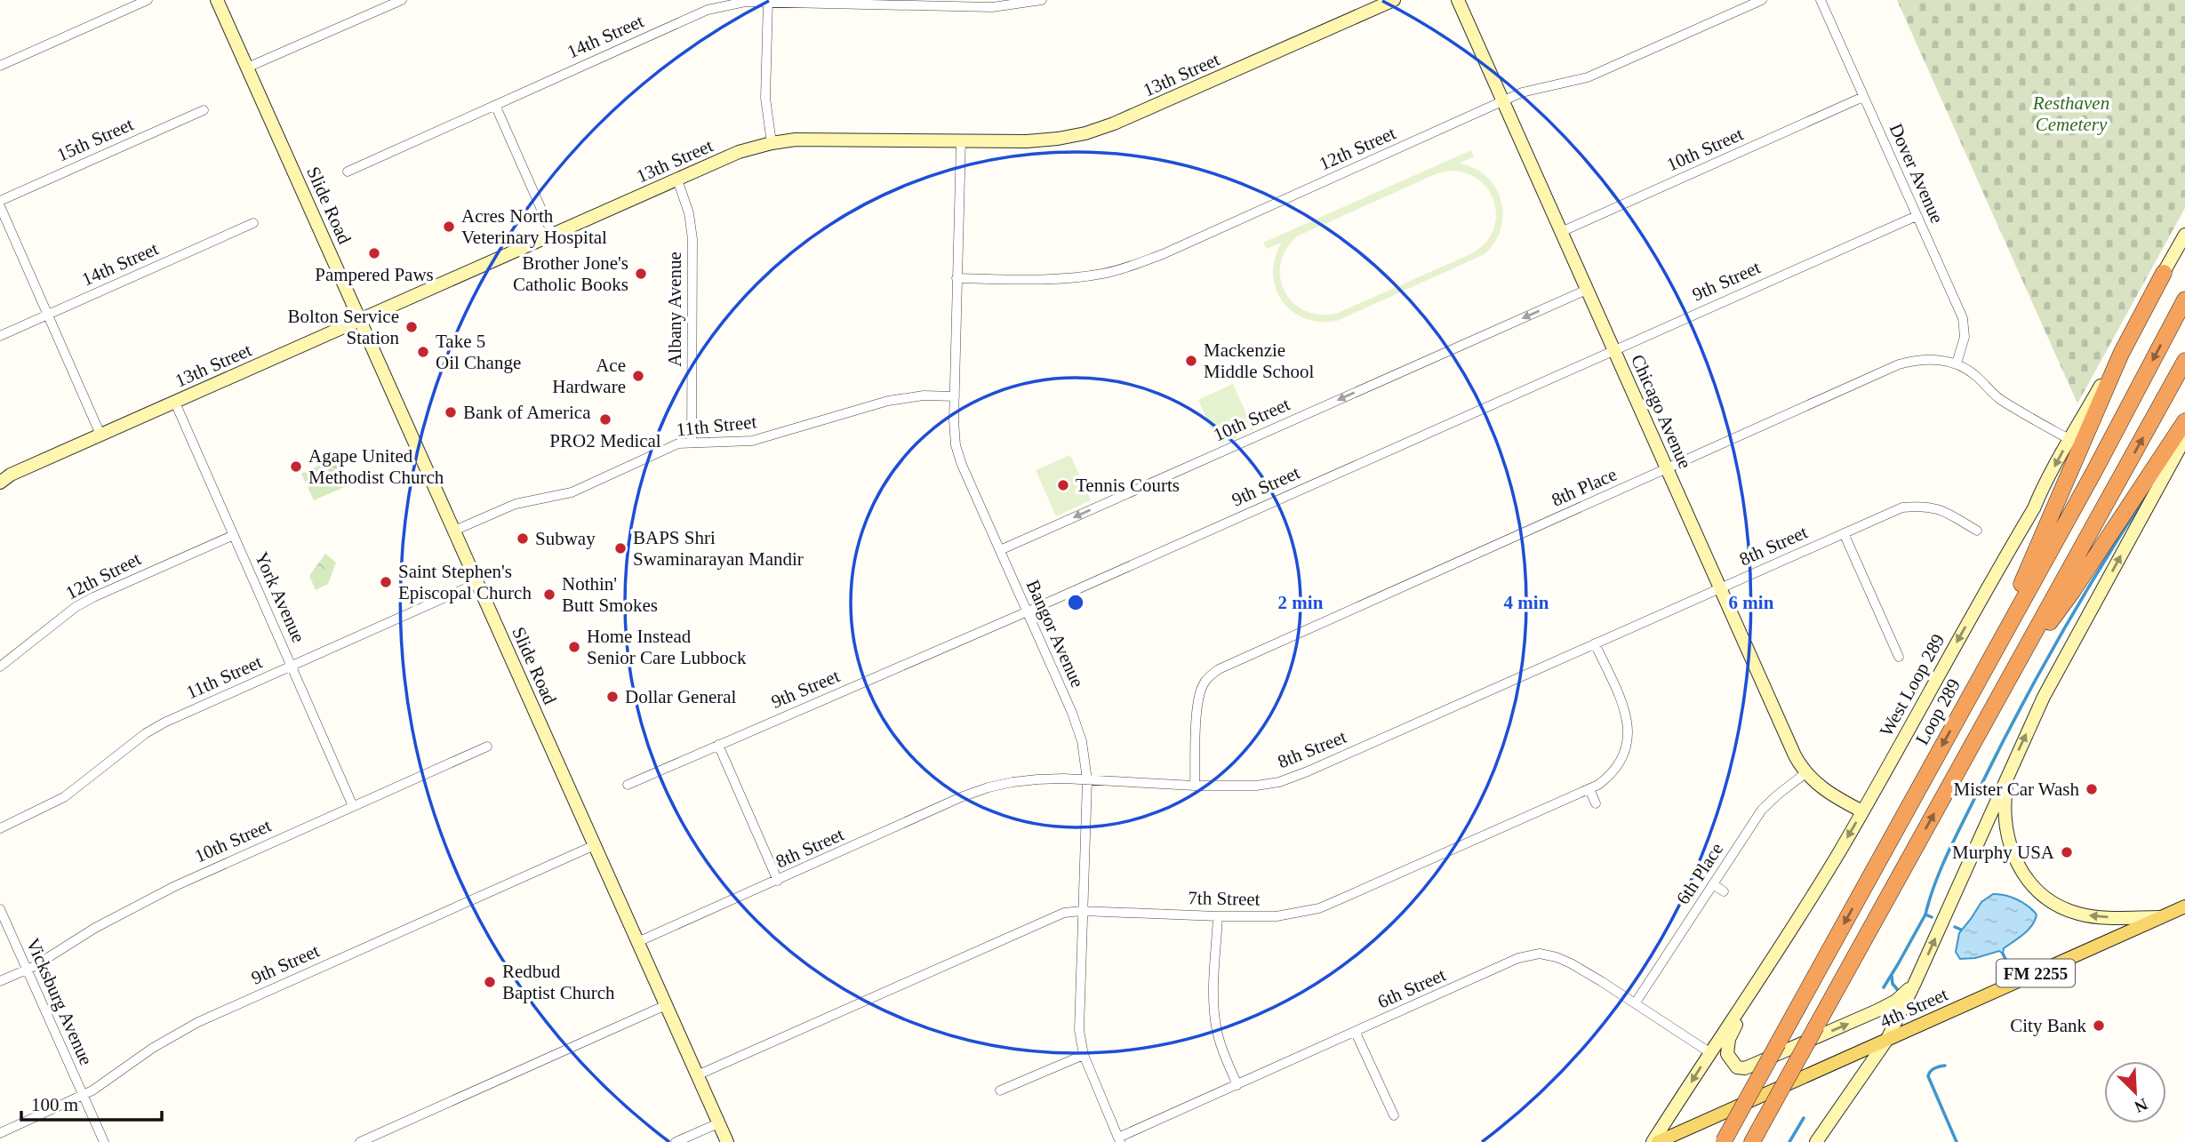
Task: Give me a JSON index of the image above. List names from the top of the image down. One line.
{"streets":{"highway":["Loop 289"],"main road":["13th Street","Slide Road","Chicago Avenue","West Loop 289","FM 2255","4th Street"],"street":["14th Street","15th Street","12th Street","10th Street","Dover Avenue","9th Street","Albany Avenue","11th Street","8th Place","8th Street","York Avenue","Bangor Avenue","6th Place","7th Street","6th Street","Vicksburg Avenue"]},"crossings":[["13th Street","Slide Road"],["13th Street","Albany Avenue"],["13th Street","York Avenue"],["13th Street","Bangor Avenue"],["12th Street","Chicago Avenue"],["12th Street","York Avenue"],["12th Street","Bangor Avenue"],["10th Street","Dover Avenue"],["10th Street","Chicago Avenue"],["10th Street","York Avenue"],["10th Street","Bangor Avenue"],["10th Street","Vicksburg Avenue"],["Dover Avenue","9th Street"],["Dover Avenue","8th Place"],["Slide Road","9th Street"],["Slide Road","11th Street"],["Slide Road","8th Street"],["Slide Road","7th Street"],["9th Street","Chicago Avenue"],["9th Street","Bangor Avenue"],["9th Street","Vicksburg Avenue"],["Albany Avenue","11th Street"],["Chicago Avenue","8th Place"],["Chicago Avenue","8th Street"],["Chicago Avenue","West Loop 289"],["Chicago Avenue","6th Place"],["11th Street","York Avenue"],["11th Street","Bangor Avenue"],["8th Place","8th Street"],["8th Place","West Loop 289"],["8th Street","Bangor Avenue"],["8th Street","7th Street"],["Bangor Avenue","7th Street"],["Bangor Avenue","6th Street"],["West Loop 289","6th Street"],["6th Place","6th Street"]],"one_way":["10th Street"],"parks":["Resthaven Cemetery"],"places":["Acres North Veterinary Hospital","Pampered Paws","Brother Jone's Catholic Books","Bolton Service Station","Take 5 Oil Change","Mackenzie Middle School","Ace Hardware","Bank of America","PRO2 Medical","Agape United Methodist Church","Tennis Courts","Subway","BAPS Shri Swaminarayan Mandir","Saint Stephen's Episcopal Church","Nothin' Butt Smokes","Home Instead Senior Care Lubbock","Dollar General","Mister Car Wash","Murphy USA","Redbud Baptist Church","City Bank"],"scale_bar":"100 m","north":"bottom right","rings":["2 min","4 min","6 min"]}
